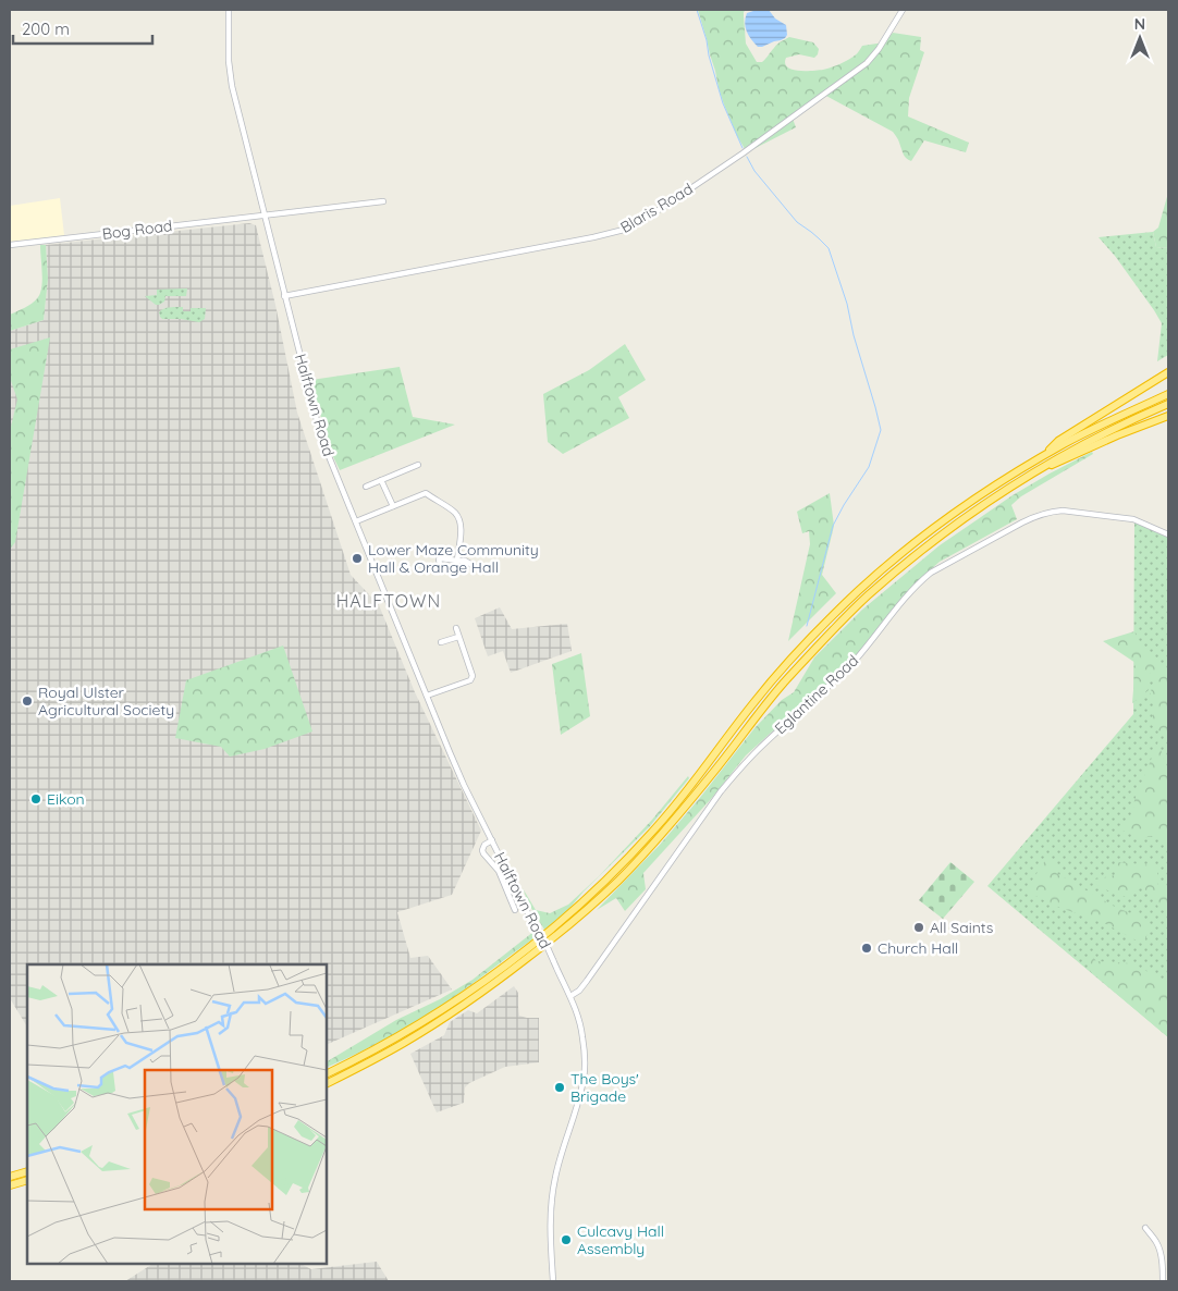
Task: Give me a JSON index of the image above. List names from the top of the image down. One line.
{"streets":{"street":["Blaris Road","Bog Road","Halftown Road","Eglantine Road"]},"crossings":[["Blaris Road","Halftown Road"],["Bog Road","Halftown Road"],["Halftown Road","Eglantine Road"]],"districts":["HALFTOWN"],"places":["Lower Maze Community Hall & Orange Hall","Royal Ulster Agricultural Society","Eikon","All Saints","Church Hall","The Boys' Brigade","Culcavy Hall Assembly"],"scale_bar":"200 m","north":"top"}
